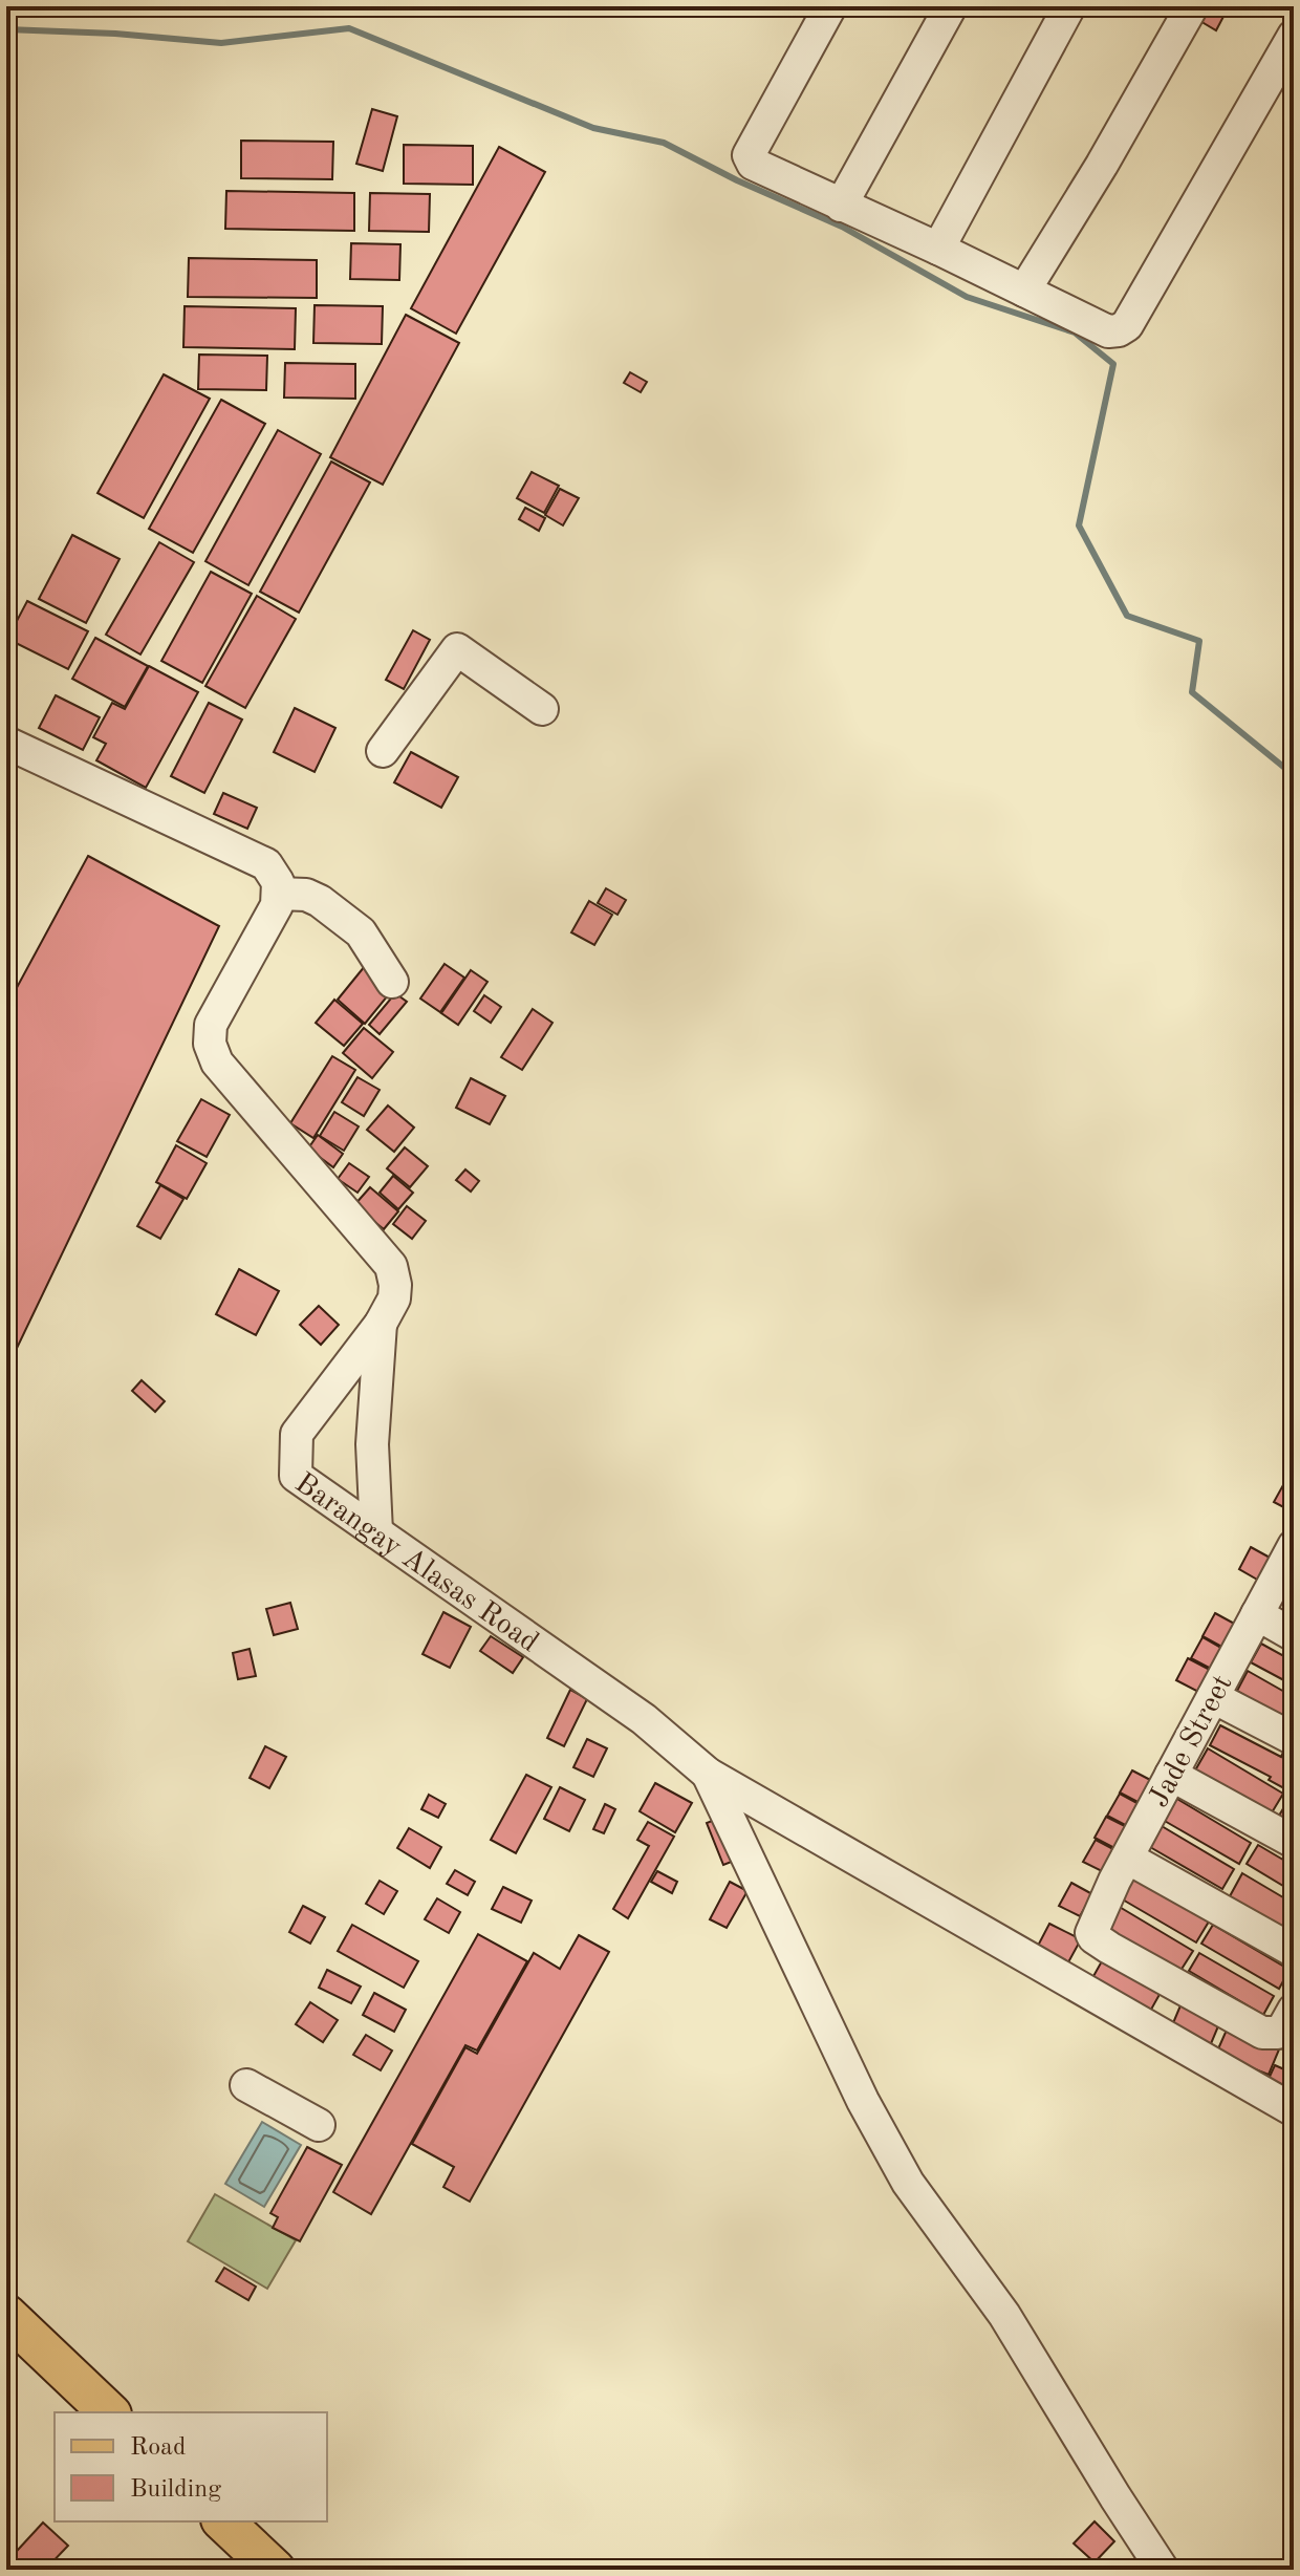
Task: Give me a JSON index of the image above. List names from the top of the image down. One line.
{"streets":{"street":["Barangay Alasas Road","Jade Street"]},"legend":["Road","Building"]}
